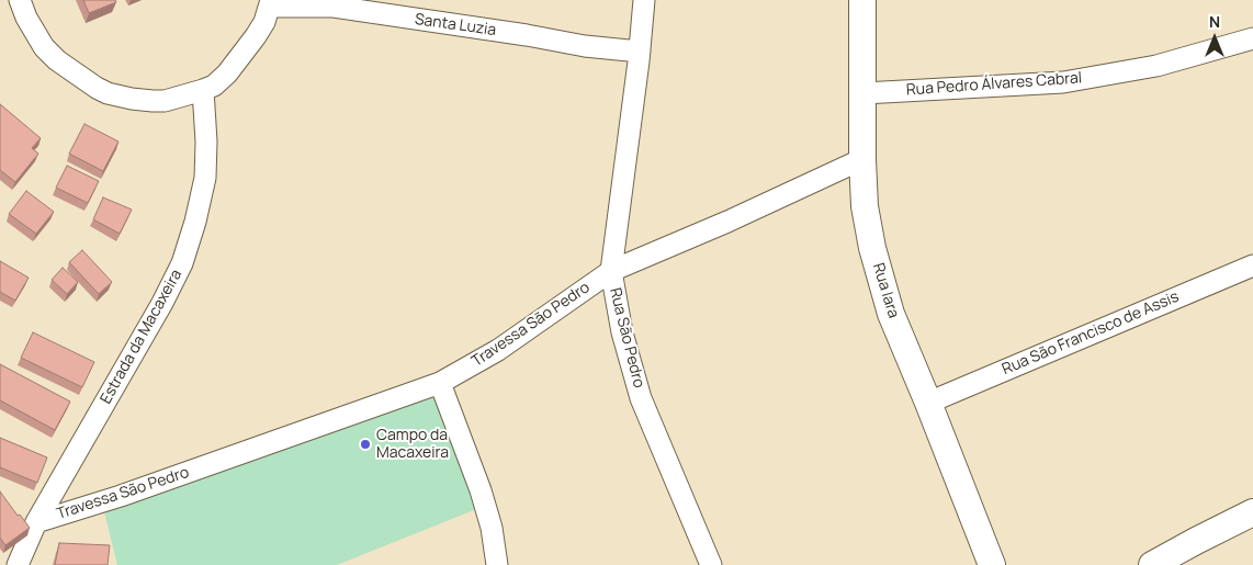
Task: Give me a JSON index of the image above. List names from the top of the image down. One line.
{"streets":{"street":["Santa Luzia","Rua Pedro Álvares Cabral","Rua Iara","Travessa São Pedro","Rua São Francisco de Assis","Estrada da Macaxeira","Rua São Pedro"]},"crossings":[["Santa Luzia","Rua São Pedro"],["Rua Pedro Álvares Cabral","Rua Iara"],["Rua Iara","Travessa São Pedro"],["Rua Iara","Rua São Francisco de Assis"],["Travessa São Pedro","Estrada da Macaxeira"],["Travessa São Pedro","Rua São Pedro"]],"places":["Campo da Macaxeira"],"north":"top"}
